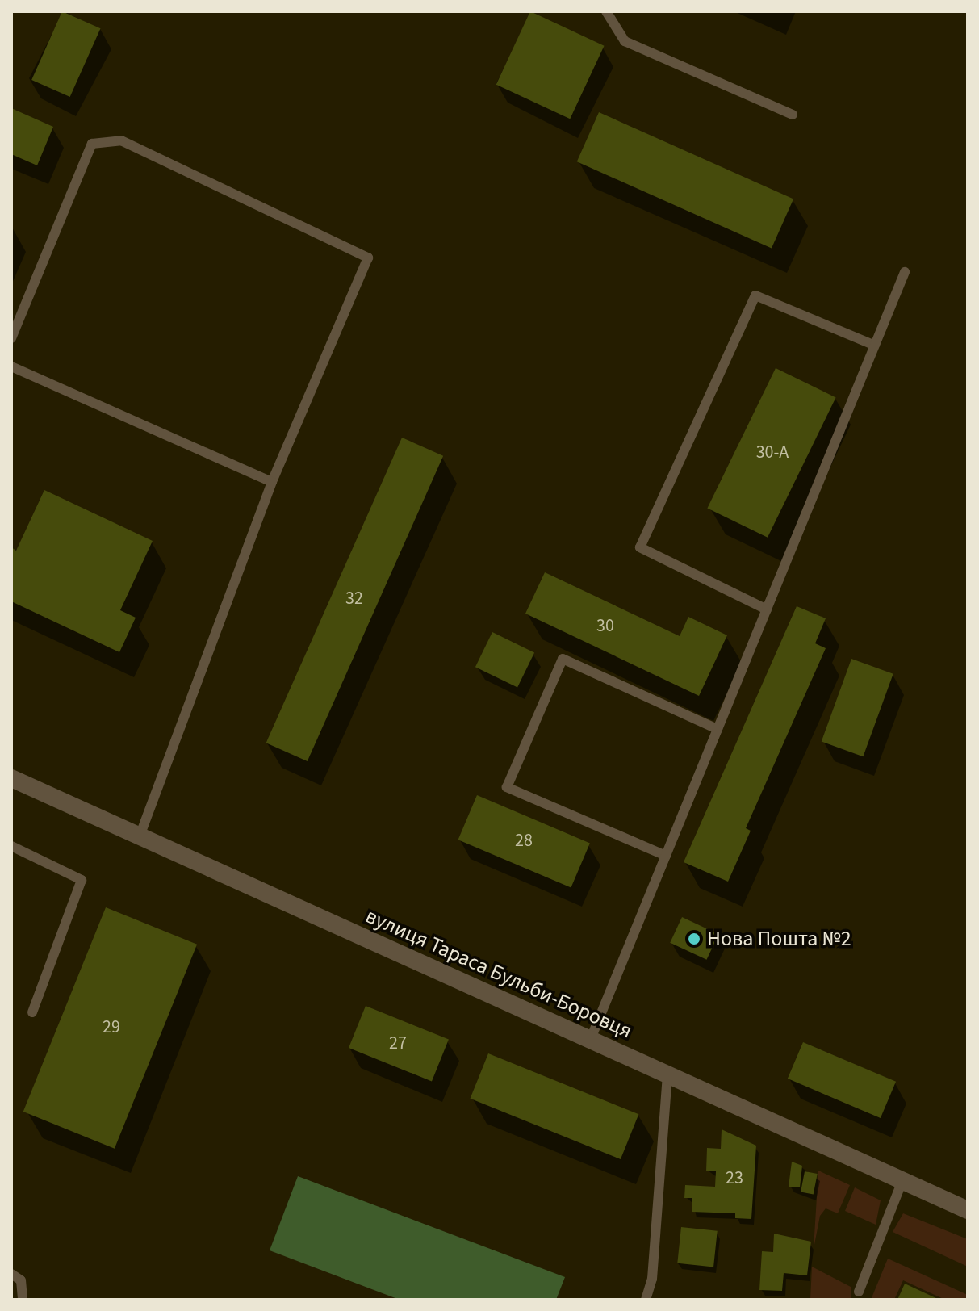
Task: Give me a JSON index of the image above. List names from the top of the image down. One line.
{"streets":{"street":["вулиця Тараса Бульби-Боровця"]},"places":["Нова Пошта №2"],"house_numbers":["30-А","32","30","28","29","27","23"]}
